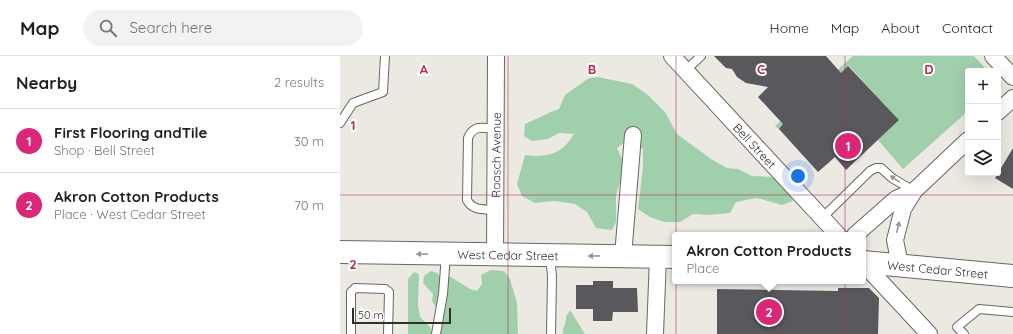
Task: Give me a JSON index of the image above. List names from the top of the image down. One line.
{"streets":{"main road":["West Cedar Street"],"street":["Bell Street","Raasch Avenue"]},"crossings":[["Raasch Avenue","West Cedar Street"]],"one_way":["West Cedar Street"],"scale_bar":"50 m","page":{"header":"Map","search":"Search here","nav":["Home","Map","About","Contact"],"heading":["Nearby","2 results"],"map_buttons":["+","−"],"list":[{"mark":"1","name":"First Flooring andTile","note":"Shop · Bell Street","value":"30 m"},{"mark":"2","name":"Akron Cotton Products","note":"Place · West Cedar Street","value":"70 m"}],"pins":["1","2"],"popup":["Akron Cotton Products","Place"],"scale":"50 m"},"grid":{"columns":["A","B","C","D"],"rows":["1","2"]}}
